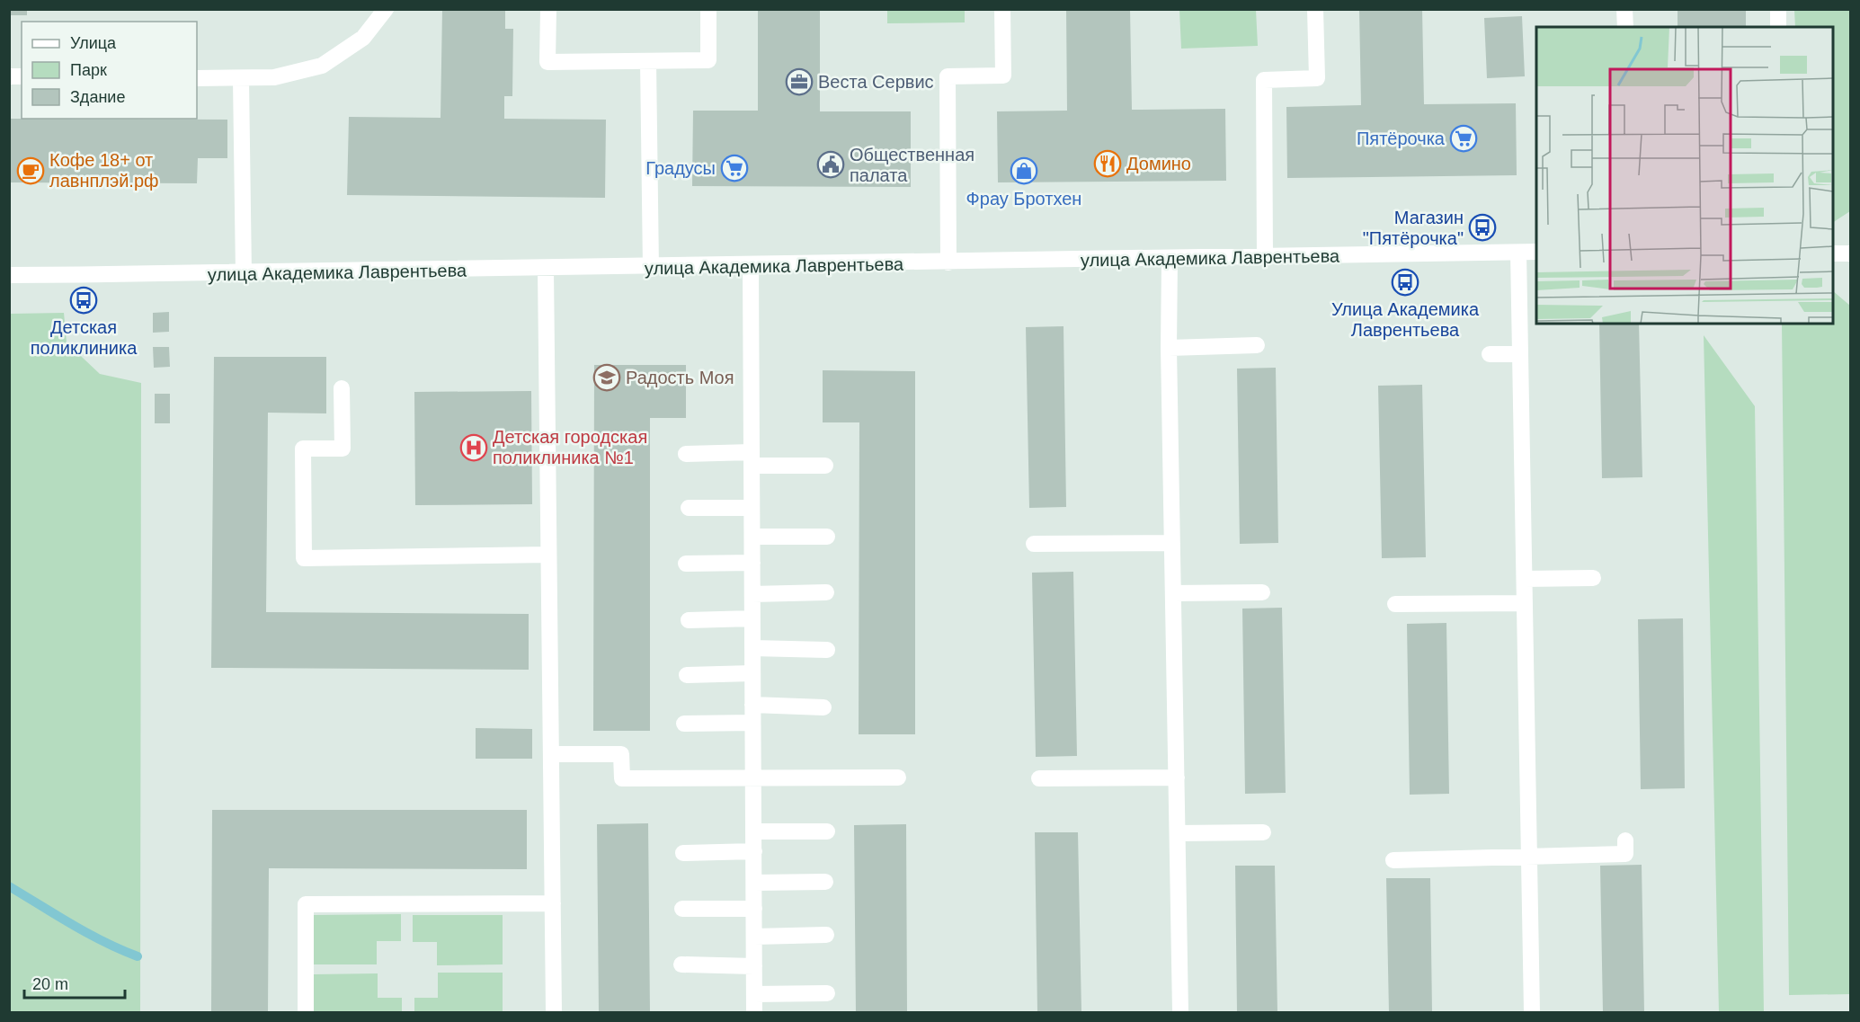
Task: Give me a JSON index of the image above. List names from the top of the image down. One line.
{"streets":{"street":["улица Академика Лаврентьева"]},"places":{"office":["Веста Сервис"],"supermarket":["Пятёрочка","Градусы"],"restaurant":["Домино"],"public building":["Общественная палата"],"cafe":["Кофе 18+ от лавнплэй.рф"],"shop":["Фрау Бротхен"],"bus stop":["Магазин \"Пятёрочка\"","Улица Академика Лаврентьева","Детская поликлиника"],"school or university":["Радость Моя"],"hospital":["Детская городская поликлиника №1"]},"legend":["Улица","Парк","Здание"],"scale_bar":"20 m"}
